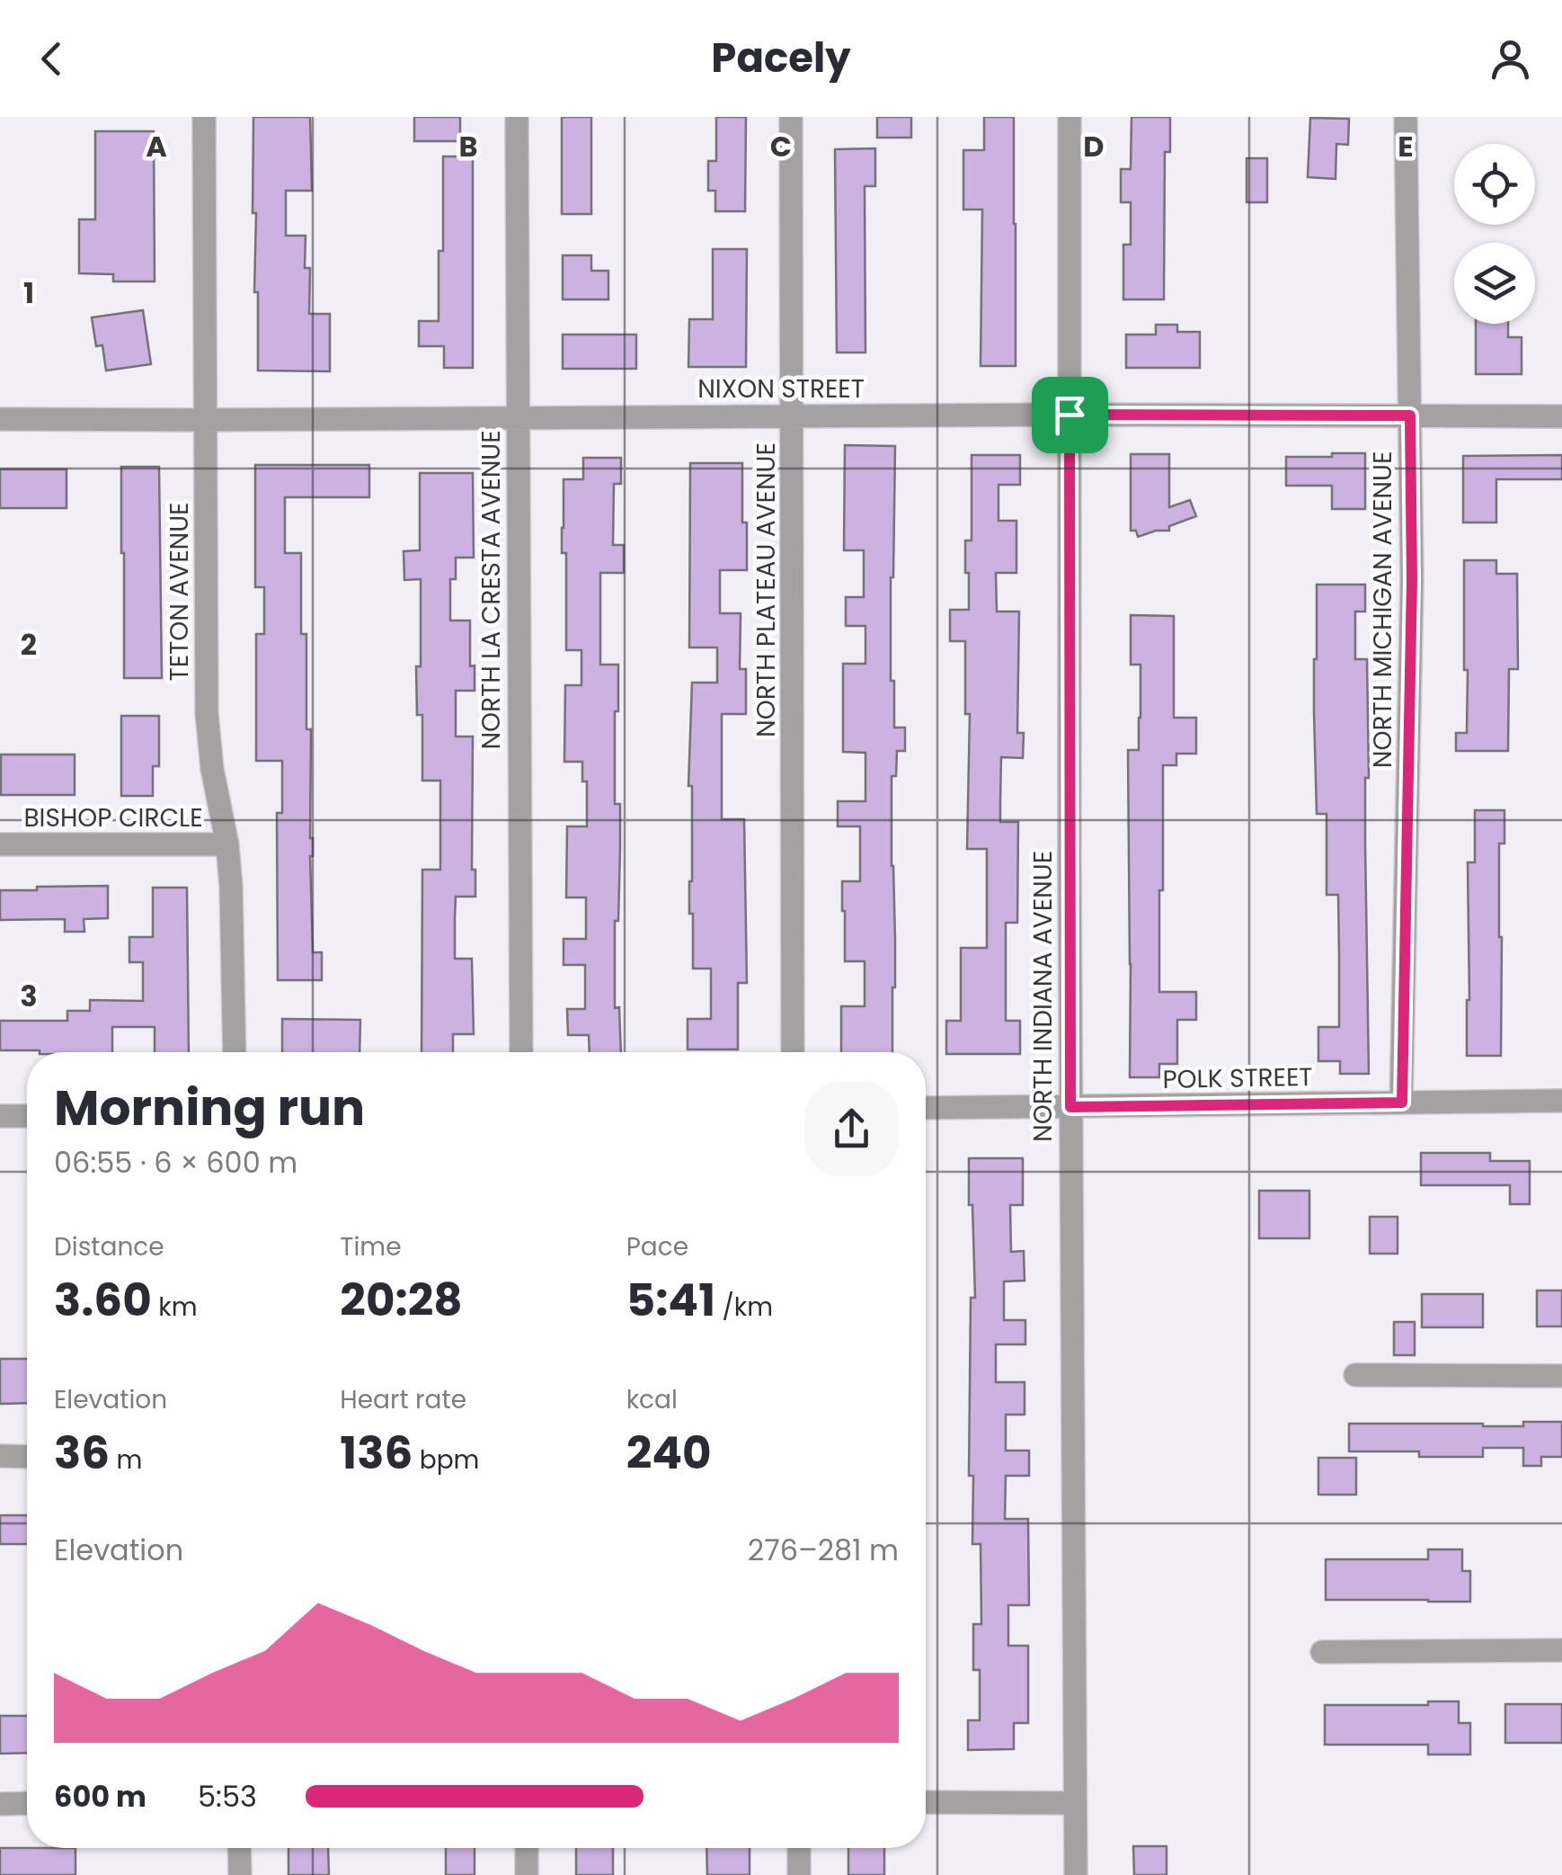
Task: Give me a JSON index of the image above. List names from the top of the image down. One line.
{"streets":{"street":["NIXON STREET","NORTH LA CRESTA AVENUE","NORTH PLATEAU AVENUE","TETON AVENUE","NORTH MICHIGAN AVENUE","BISHOP CIRCLE","NORTH INDIANA AVENUE","POLK STREET"]},"crossings":[["NIXON STREET","NORTH LA CRESTA AVENUE"],["NIXON STREET","NORTH PLATEAU AVENUE"],["NIXON STREET","TETON AVENUE"],["NIXON STREET","NORTH MICHIGAN AVENUE"],["NIXON STREET","NORTH INDIANA AVENUE"],["TETON AVENUE","BISHOP CIRCLE"],["NORTH MICHIGAN AVENUE","POLK STREET"],["NORTH INDIANA AVENUE","POLK STREET"]],"page":{"header":"Pacely","heading":["Morning run","06:55 · 6 × 600 m"],"stats":[["Distance","3.60 km"],["Time","20:28"],["Pace","5:41 /km"],["Elevation","36 m"],["Heart rate","136 bpm"],["kcal","240"]],"chart":["Elevation","276–281 m"],"list":[{"name":"600 m","note":"5:53"}]},"grid":{"columns":["A","B","C","D","E"],"rows":["1","2","3"]}}
